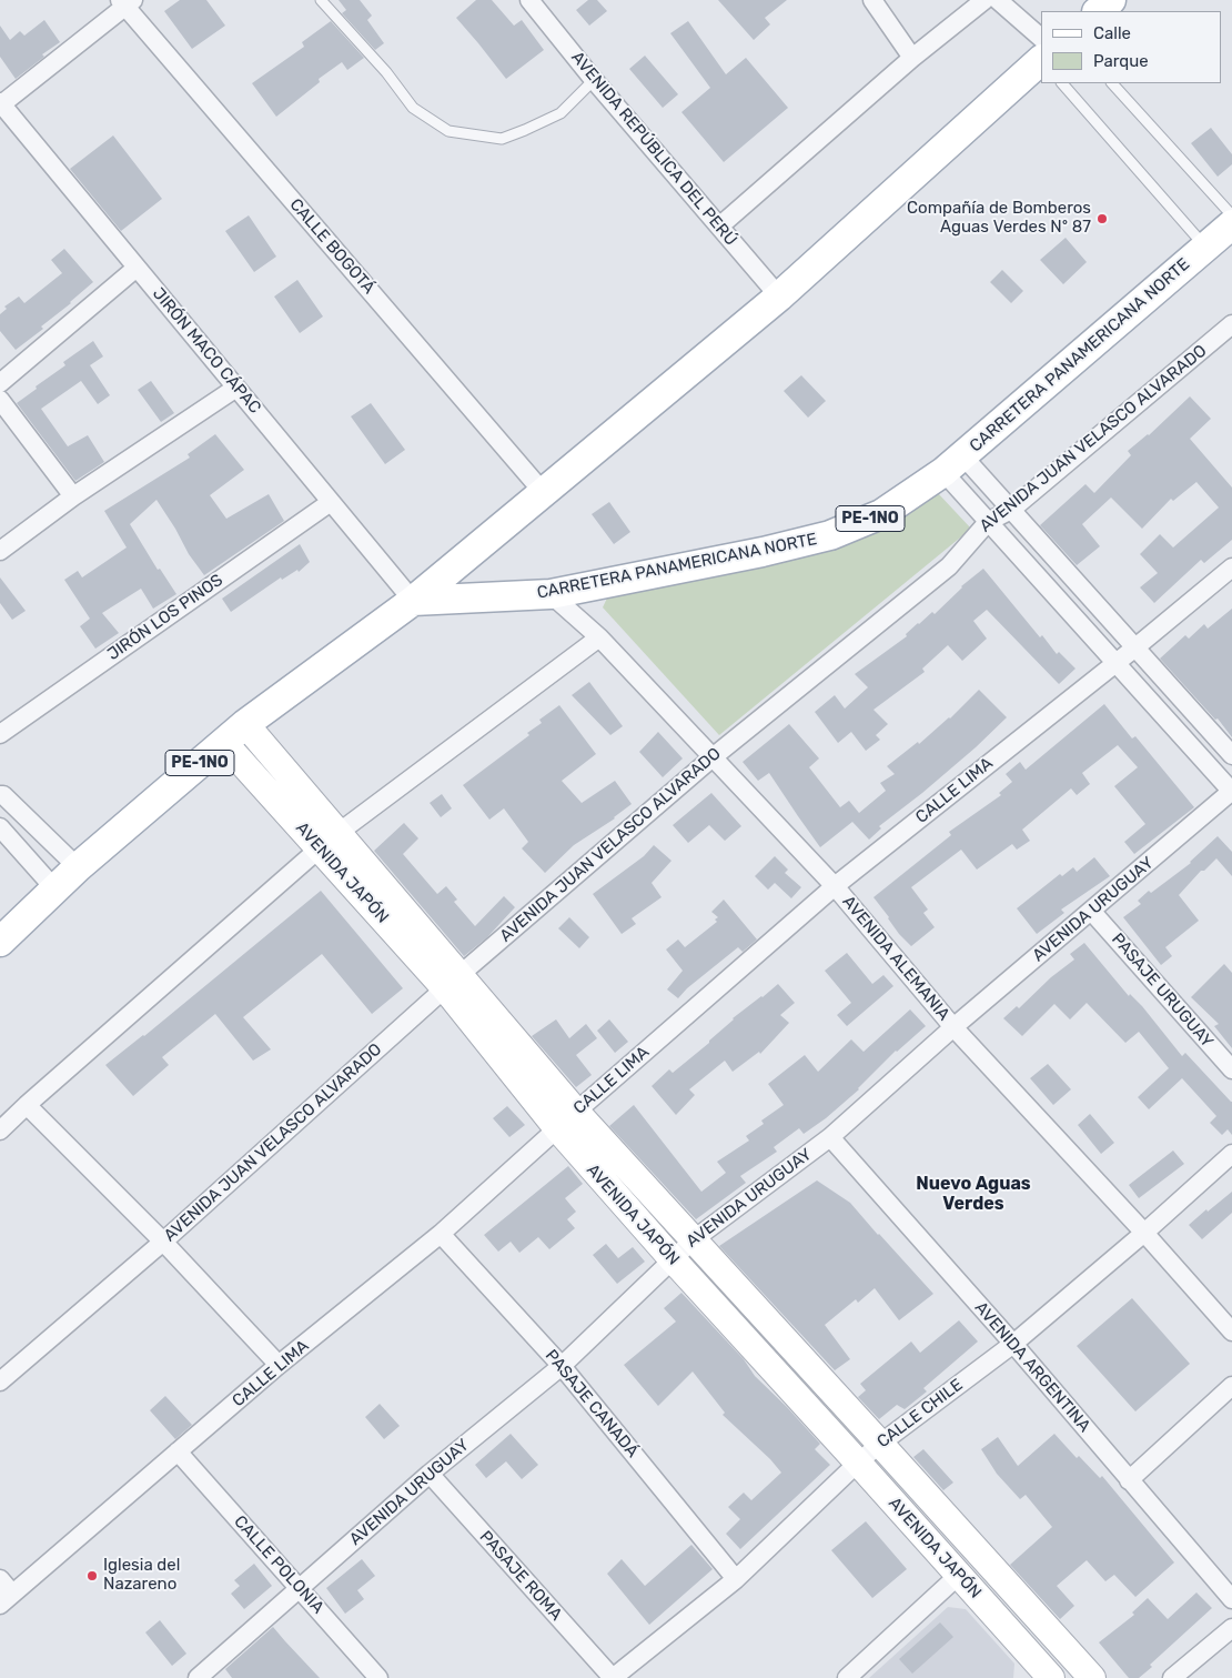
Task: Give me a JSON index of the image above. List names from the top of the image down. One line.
{"streets":{"main road":["CARRETERA PANAMERICANA NORTE","PE-1NO"],"street":["AVENIDA REPÚBLICA DEL PERÚ","CALLE BOGOTÁ","JIRÓN MACO CÁPAC","AVENIDA JUAN VELASCO ALVARADO","JIRÓN LOS PINOS","CALLE LIMA","AVENIDA JAPÓN","AVENIDA URUGUAY","AVENIDA ALEMANIA","PASAJE URUGUAY","AVENIDA ARGENTINA","PASAJE CANADÁ","CALLE CHILE","CALLE POLONIA","PASAJE ROMA"]},"crossings":[["AVENIDA REPÚBLICA DEL PERÚ","PE-1NO"],["CALLE BOGOTÁ","PE-1NO"],["JIRÓN MACO CÁPAC","CARRETERA PANAMERICANA NORTE"],["JIRÓN MACO CÁPAC","PE-1NO"],["JIRÓN MACO CÁPAC","JIRÓN LOS PINOS"],["CARRETERA PANAMERICANA NORTE","PE-1NO"],["CARRETERA PANAMERICANA NORTE","AVENIDA ALEMANIA"],["AVENIDA JUAN VELASCO ALVARADO","AVENIDA ALEMANIA"],["CALLE LIMA","AVENIDA JAPÓN"],["CALLE LIMA","AVENIDA ALEMANIA"],["CALLE LIMA","PASAJE CANADÁ"],["CALLE LIMA","CALLE POLONIA"],["AVENIDA JAPÓN","AVENIDA URUGUAY"],["AVENIDA JAPÓN","CALLE CHILE"],["AVENIDA URUGUAY","AVENIDA ALEMANIA"],["AVENIDA URUGUAY","PASAJE URUGUAY"],["AVENIDA URUGUAY","AVENIDA ARGENTINA"],["AVENIDA URUGUAY","PASAJE CANADÁ"],["AVENIDA URUGUAY","CALLE POLONIA"],["AVENIDA URUGUAY","PASAJE ROMA"],["AVENIDA ALEMANIA","CALLE CHILE"],["AVENIDA ARGENTINA","CALLE CHILE"],["PASAJE CANADÁ","CALLE CHILE"],["CALLE CHILE","PASAJE ROMA"]],"districts":["Nuevo Aguas Verdes"],"places":["Compañía de Bomberos Aguas Verdes Nº 87","Iglesia del Nazareno"],"legend":["Calle","Parque"]}
